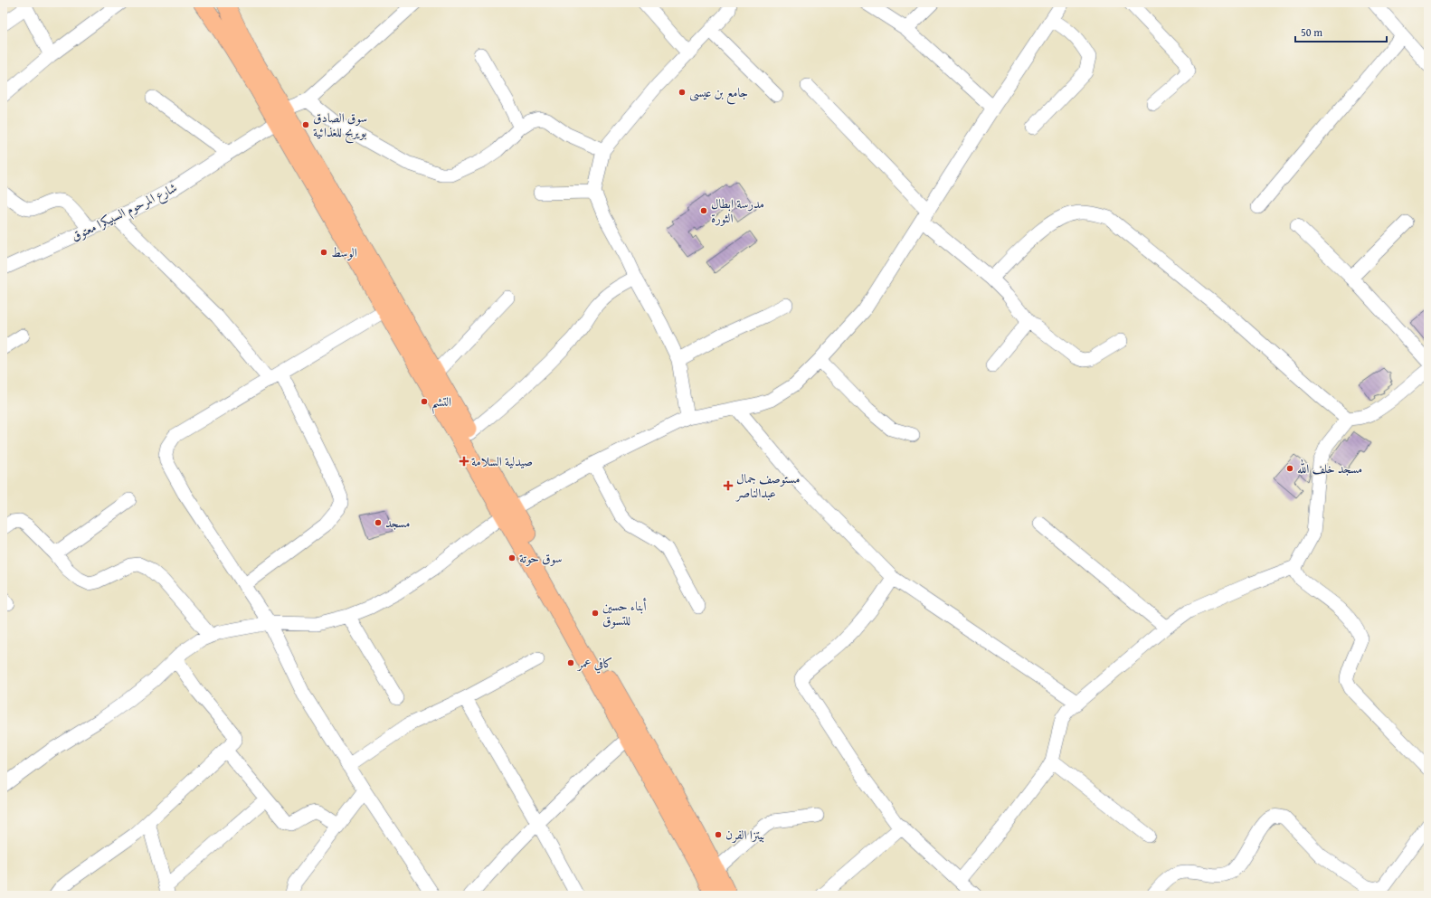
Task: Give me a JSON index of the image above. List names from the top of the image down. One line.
{"streets":{"street":["شارع المرحوم السبيكرا معتوق"]},"places":{"other":["جامع بن عيسى","سوق الصادق بويربح للغذائية","مدرسة ابطال الثورة","الوسط","التشم","مسجد خلف الله","مسجد","سوق حوتة","أبناء حسين للتسوق","كافي عمر","بيتزا الفرن"],"health":["صيدلية السلامة","مستوصف جمال عبدالناصر"]},"scale_bar":"50 m"}
